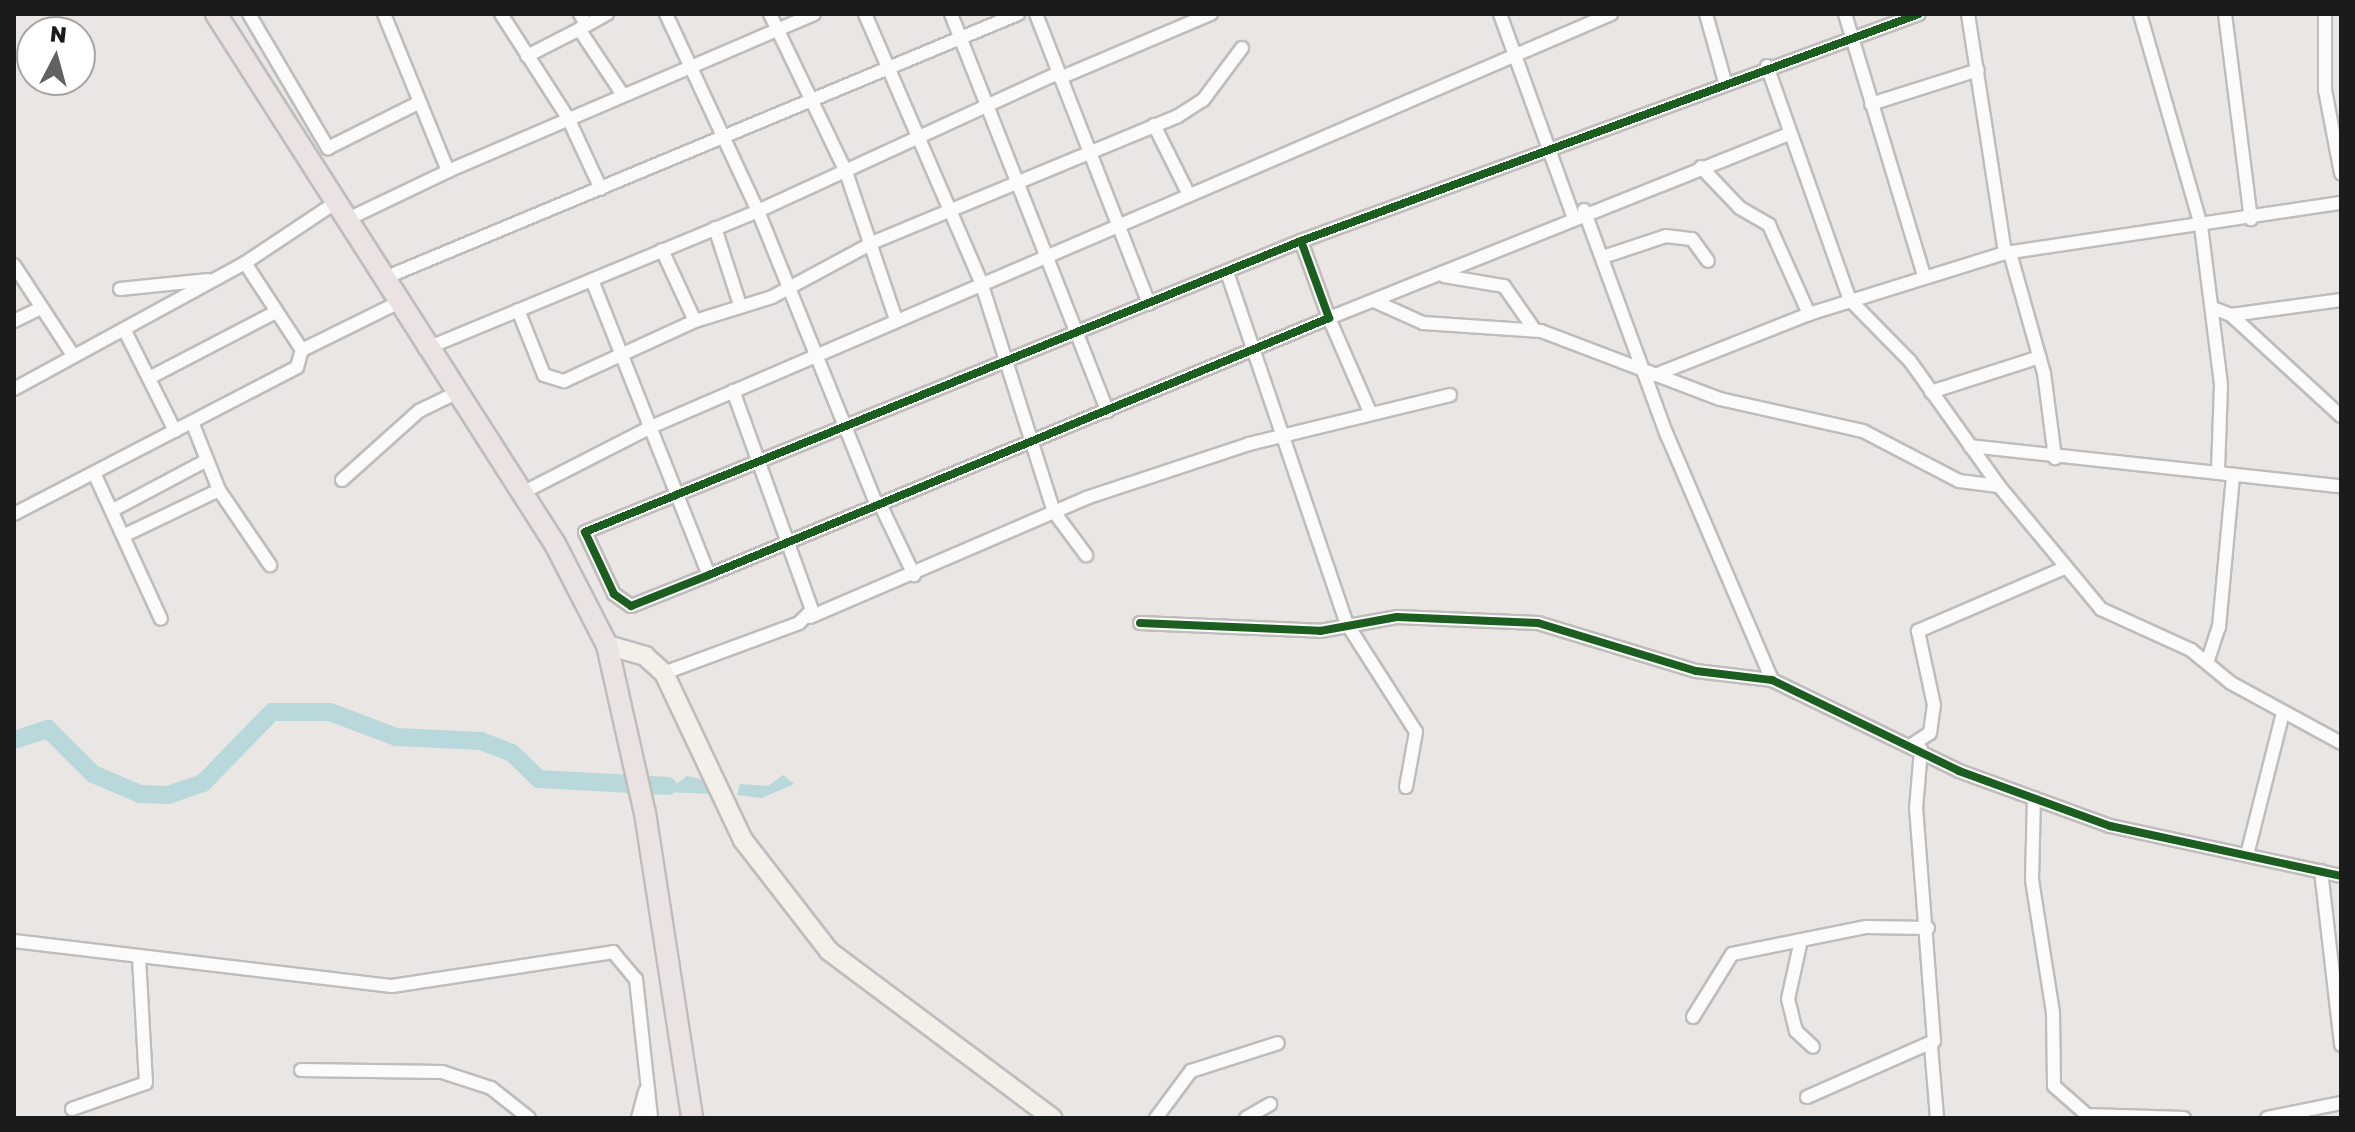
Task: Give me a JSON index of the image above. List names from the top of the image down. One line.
{"north":"top"}
